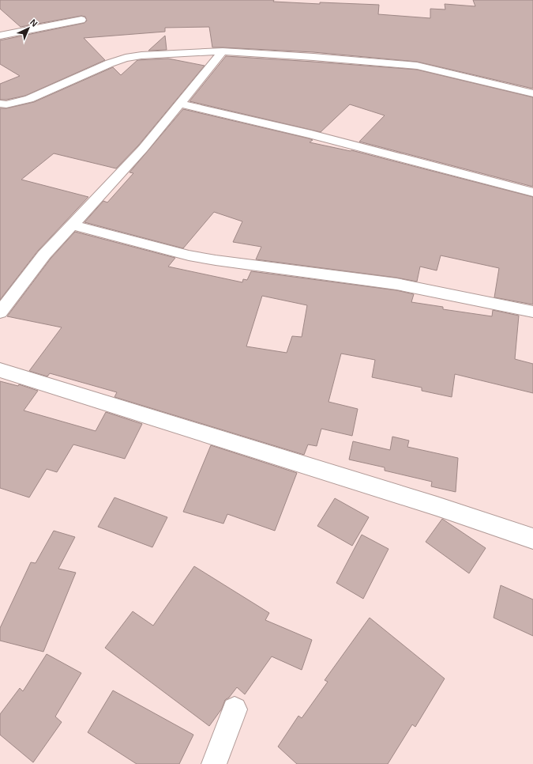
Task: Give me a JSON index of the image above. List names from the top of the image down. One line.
{"north":"top right"}
